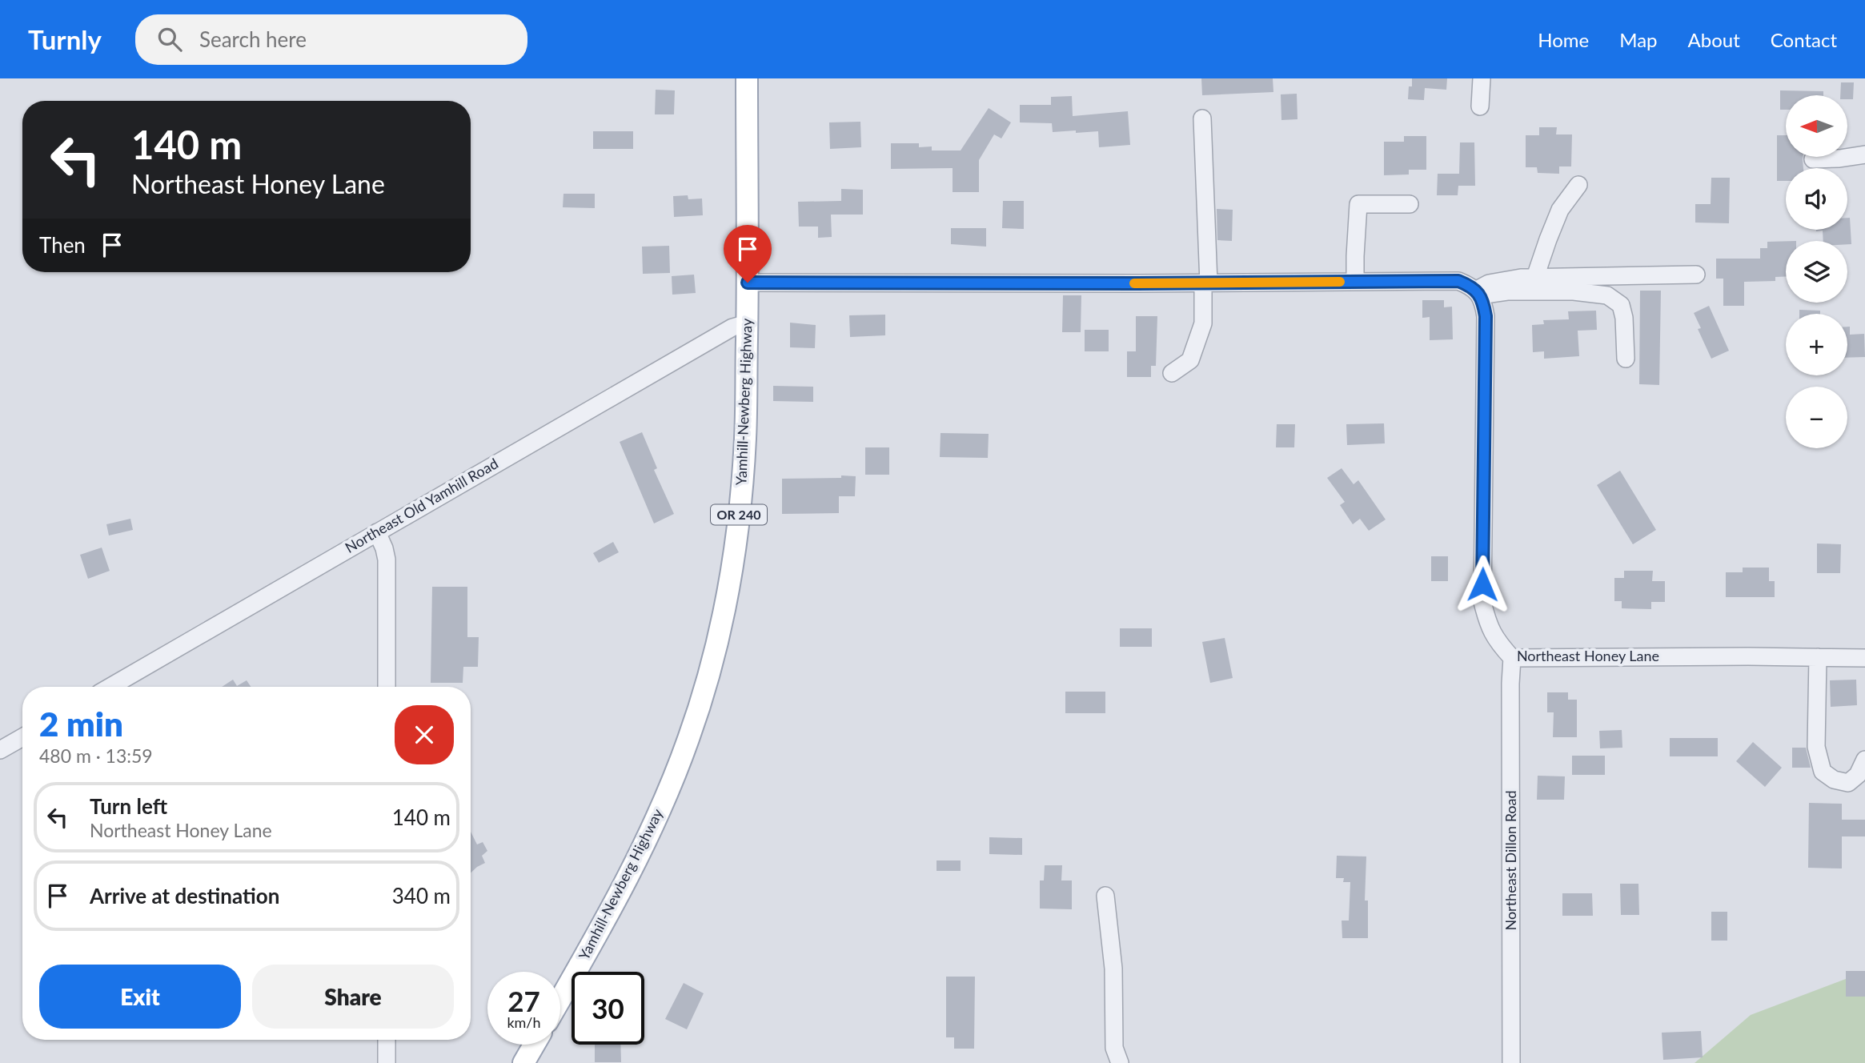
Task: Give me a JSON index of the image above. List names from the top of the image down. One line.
{"streets":{"main road":["Yamhill-Newberg Highway","OR 240"],"street":["Northeast Old Yamhill Road","Northeast Honey Lane","Northeast Dillon Road"]},"crossings":[["Yamhill-Newberg Highway","Northeast Old Yamhill Road"],["Northeast Honey Lane","Northeast Dillon Road"]],"north":"left","page":{"header":"Turnly","search":"Search here","nav":["Home","Map","About","Contact"],"map_buttons":["+","−"],"turn":["140 m","Northeast Honey Lane"],"then":"Then","heading":["2 min","480 m · 13:59"],"list":[{"name":"Turn left","note":"Northeast Honey Lane","value":"140 m"},{"name":"Arrive at destination","value":"340 m"}],"buttons":["Exit","Share"],"speed":"27 km/h","limit":"30"}}
